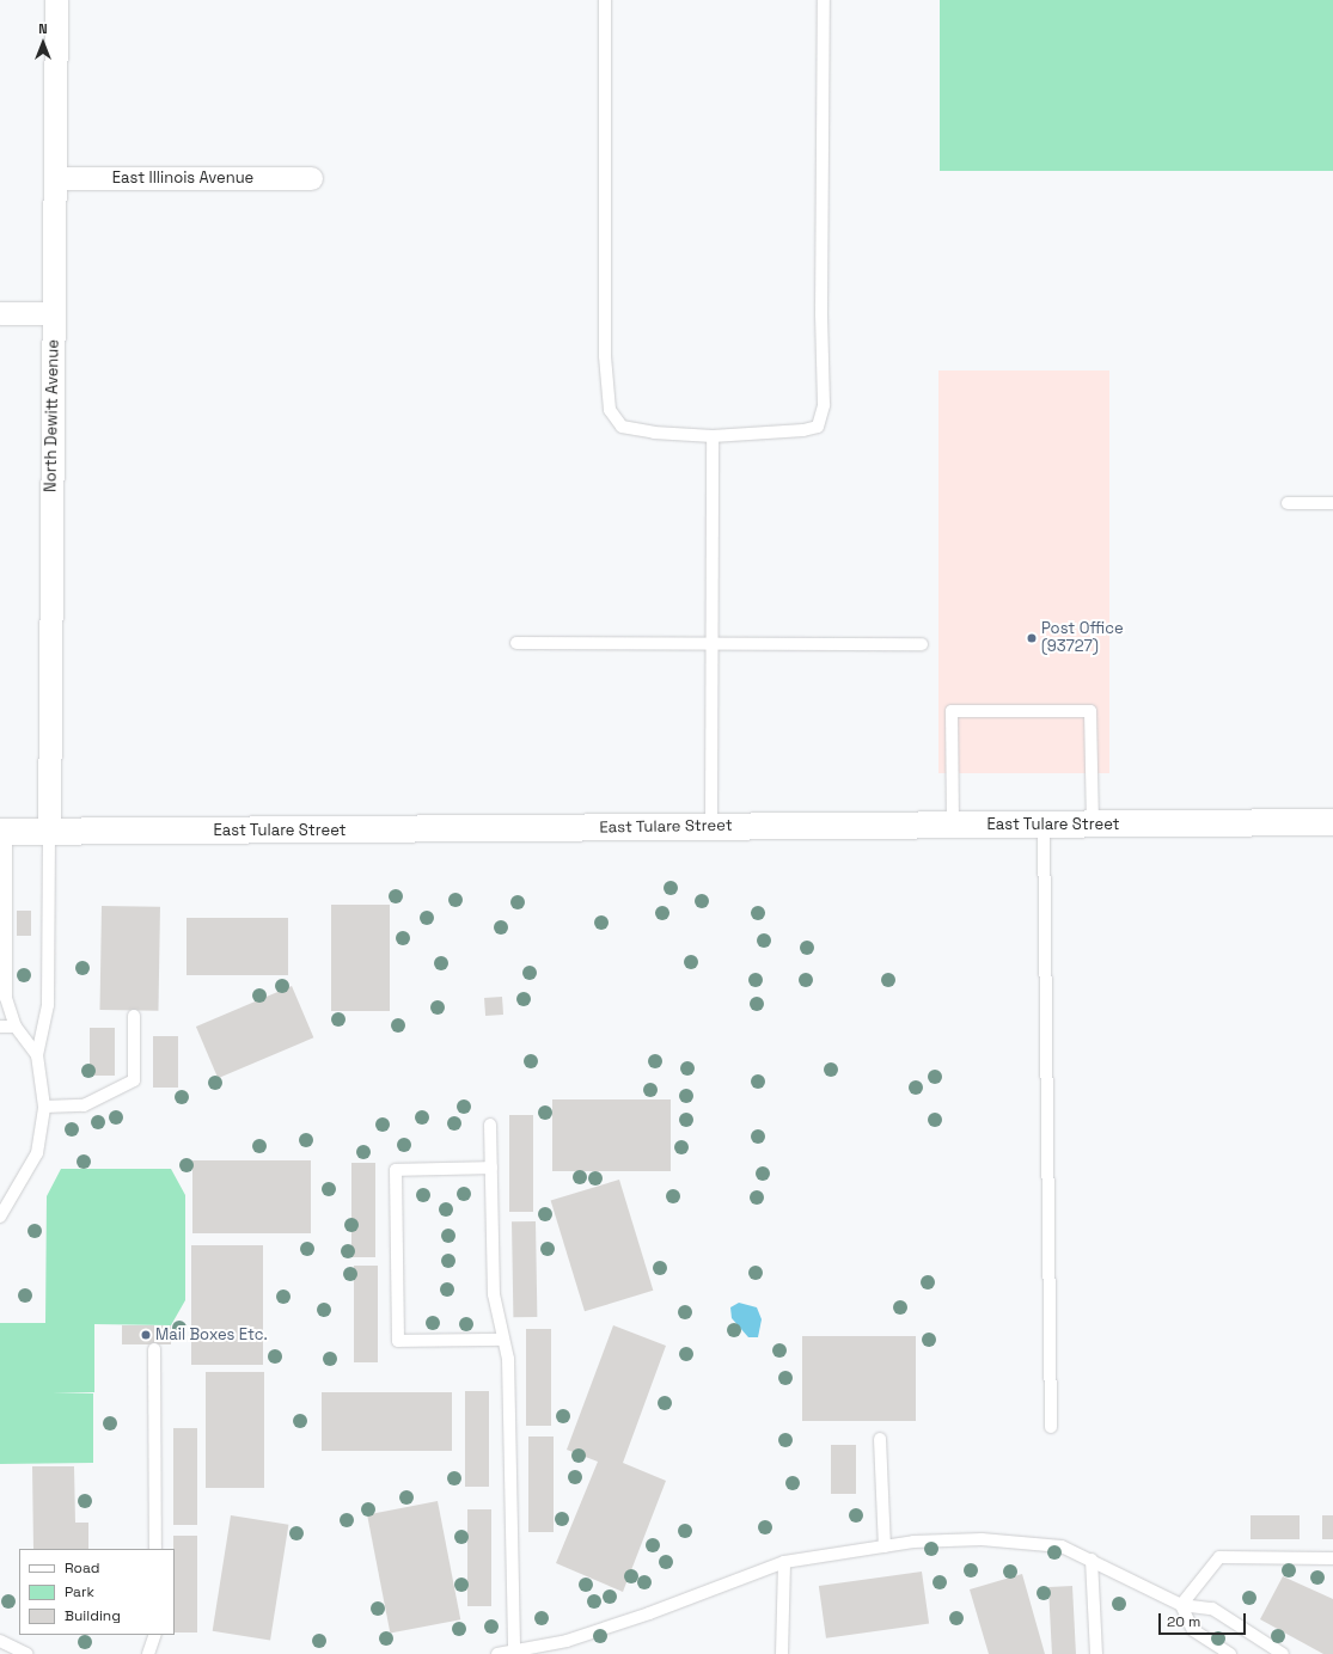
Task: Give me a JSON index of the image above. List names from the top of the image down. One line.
{"streets":{"main road":["East Tulare Street"],"street":["East Illinois Avenue","North Dewitt Avenue"]},"crossings":[["East Illinois Avenue","North Dewitt Avenue"],["North Dewitt Avenue","East Tulare Street"]],"places":["Post Office (93727)","Mail Boxes Etc."],"legend":["Road","Park","Building"],"scale_bar":"20 m","north":"top"}
